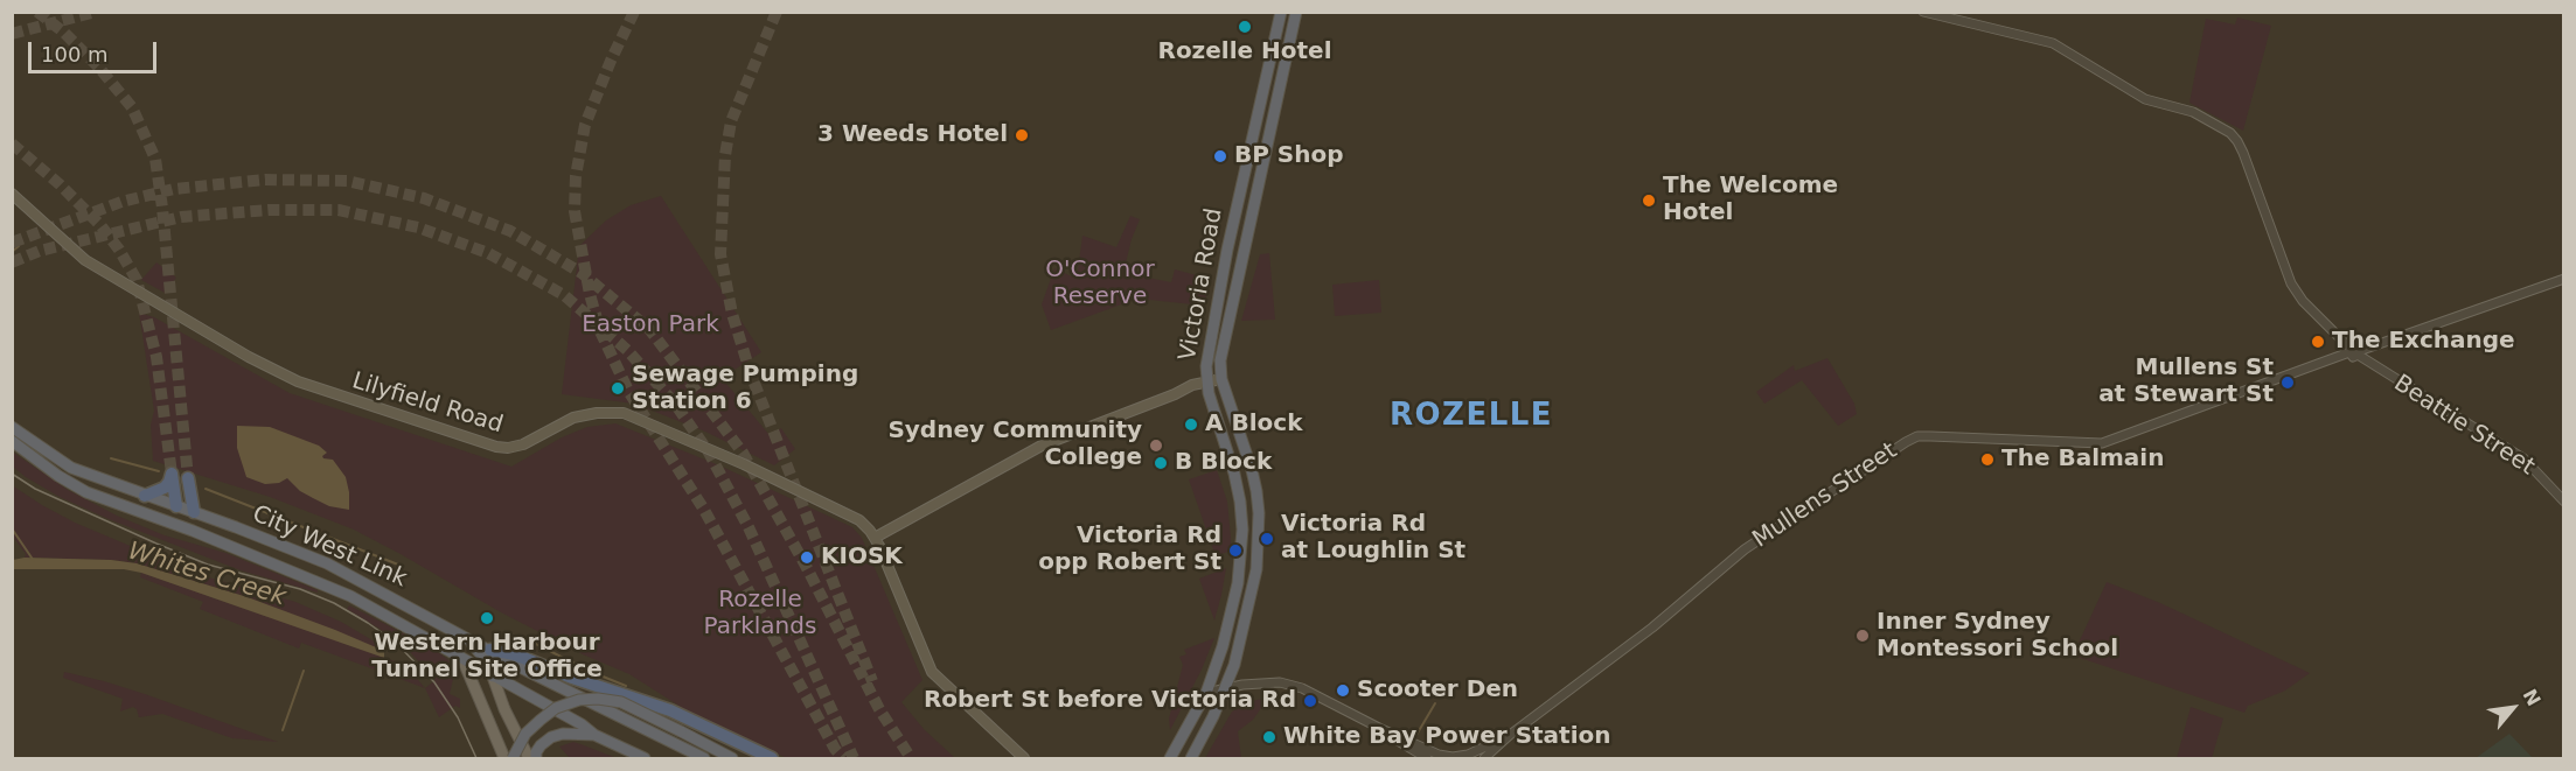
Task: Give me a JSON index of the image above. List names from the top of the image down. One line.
{"streets":{"highway":["Victoria Road","City West Link"],"main road":["Lilyfield Road"],"street":["Beattie Street","Mullens Street"]},"crossings":[["Beattie Street","Mullens Street"]],"districts":["ROZELLE"],"water":["Whites Creek"],"parks":["O'Connor Reserve","Easton Park","Rozelle Parklands"],"places":["Rozelle Hotel","3 Weeds Hotel","BP Shop","The Welcome Hotel","The Exchange","Mullens St at Stewart St","Sewage Pumping Station 6","A Block","Sydney Community College","The Balmain","B Block","Victoria Rd at Loughlin St","Victoria Rd opp Robert St","KIOSK","Western Harbour Tunnel Site Office","Inner Sydney Montessori School","Scooter Den","Robert St before Victoria Rd","White Bay Power Station"],"scale_bar":"100 m","north":"top right"}
